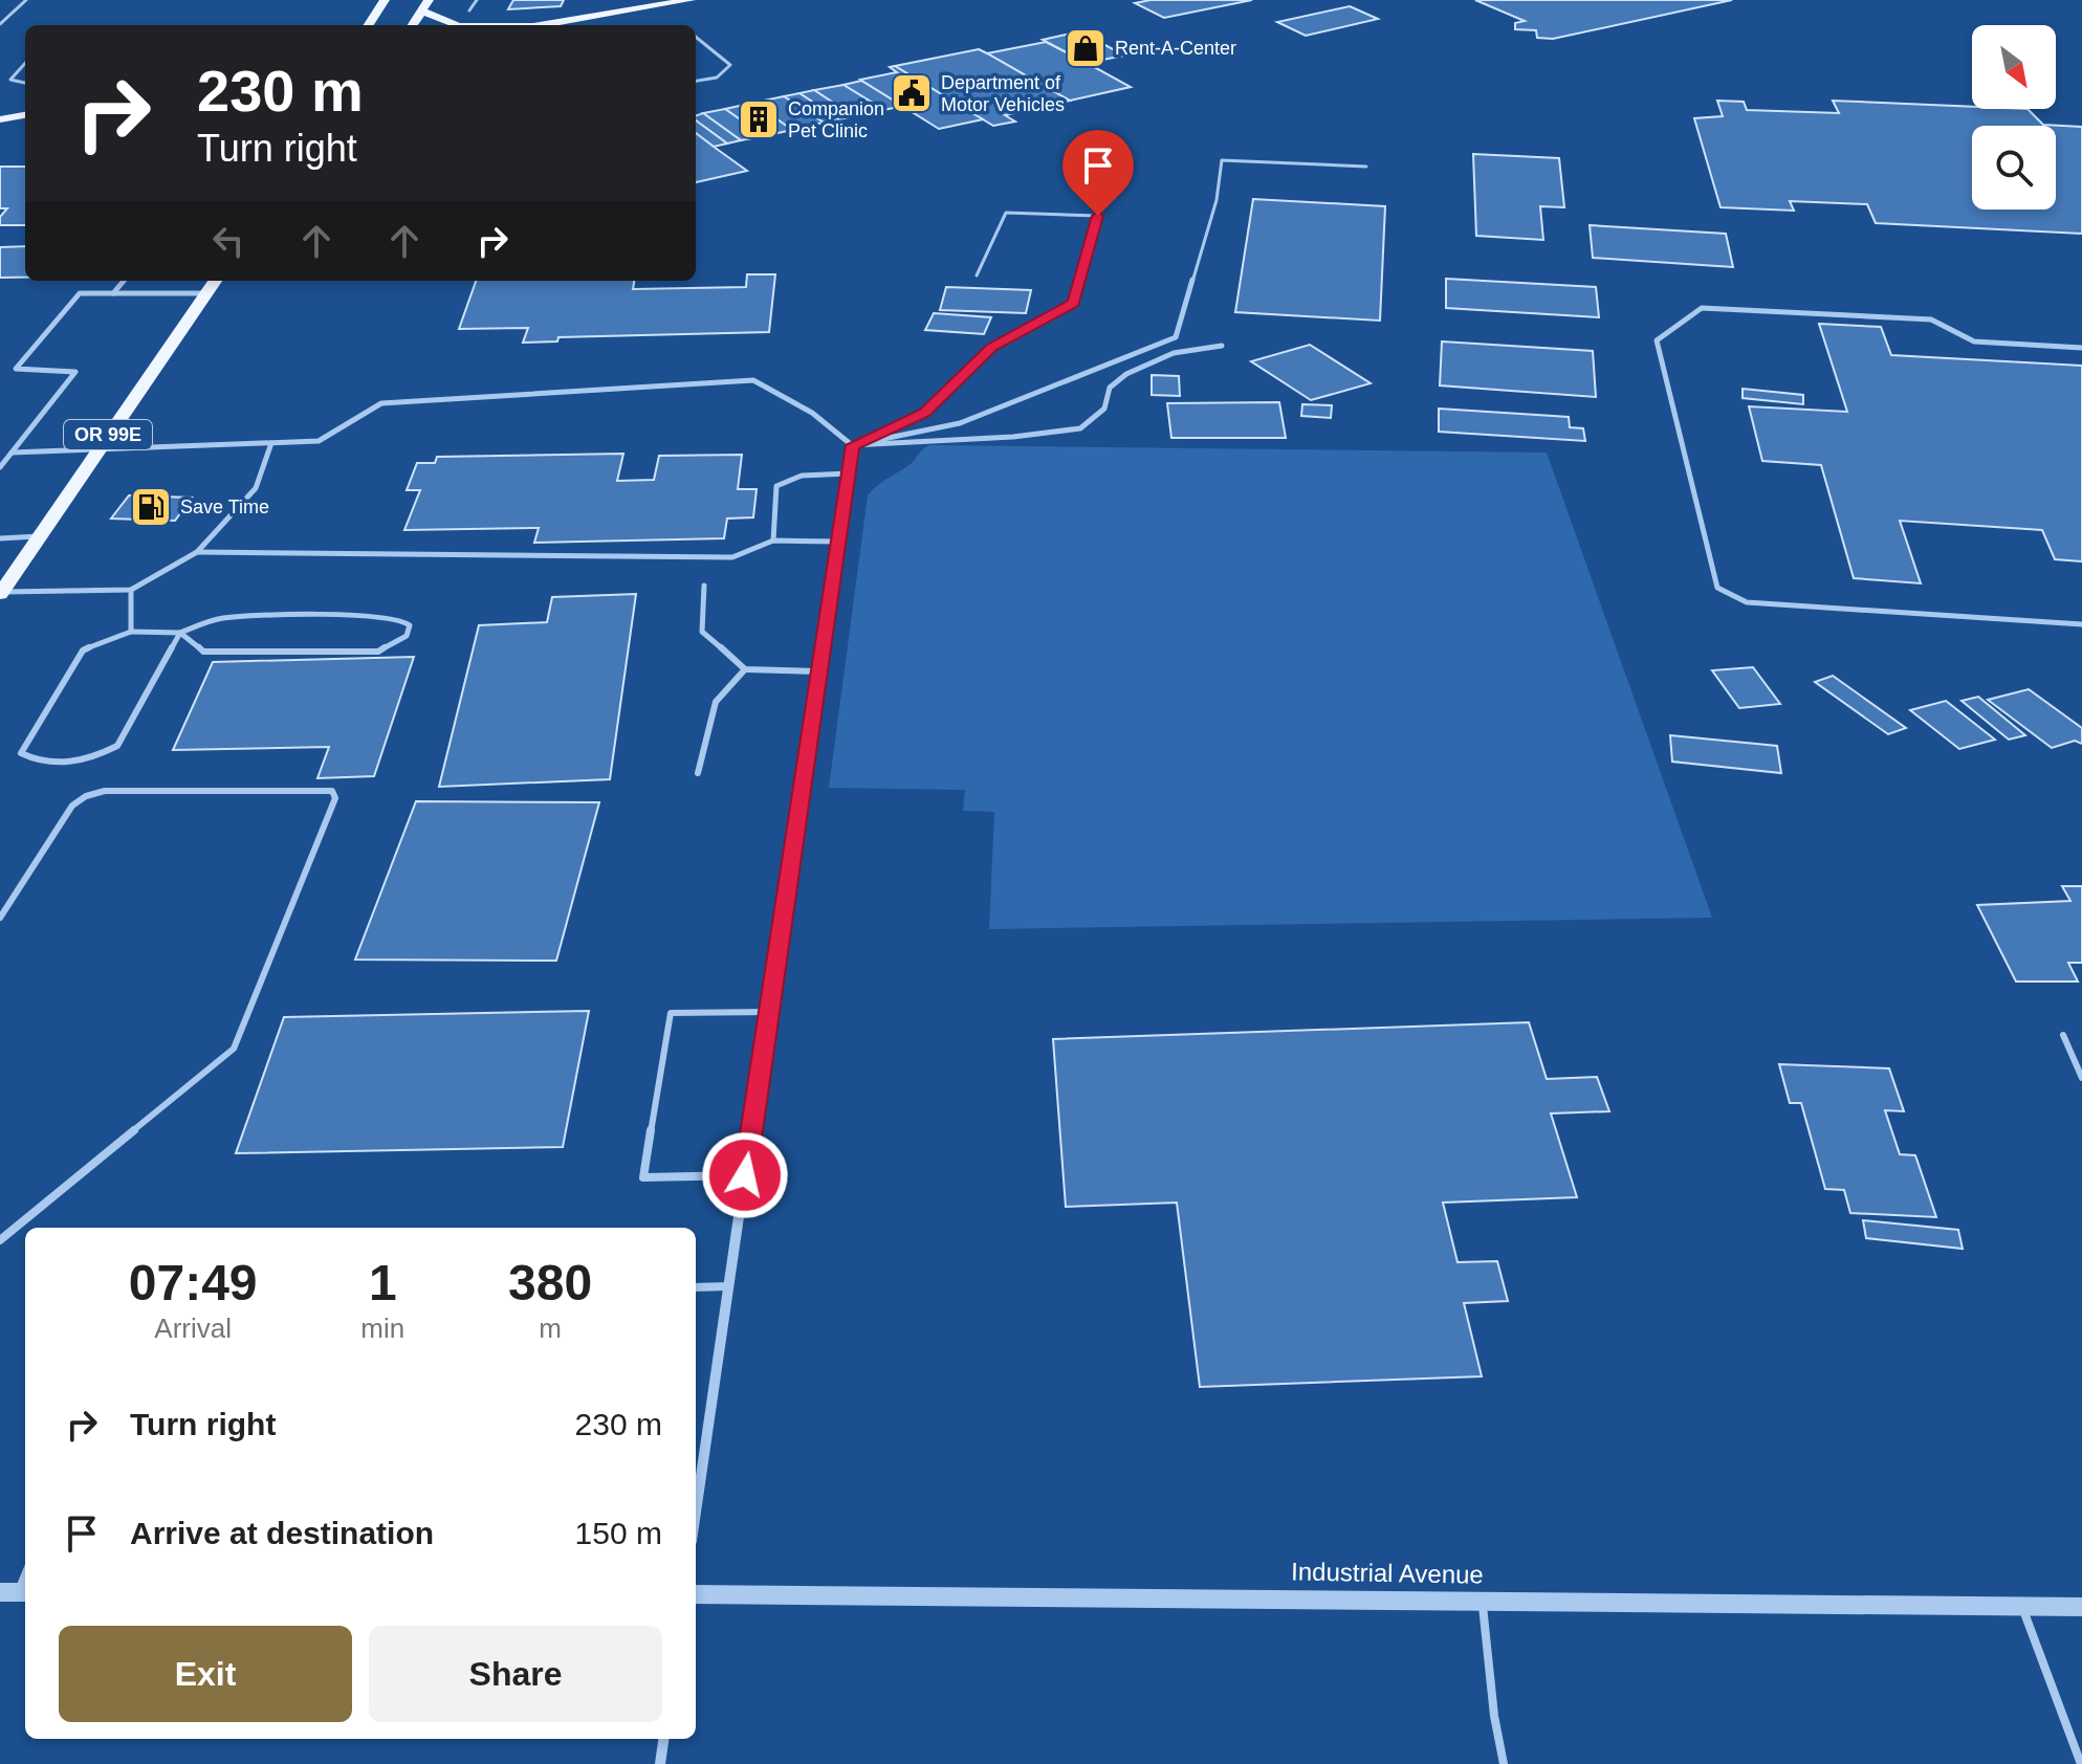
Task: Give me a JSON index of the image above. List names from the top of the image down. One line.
{"streets":{"main road":["OR 99E"],"street":["Industrial Avenue"]},"places":{"shop":["Rent-A-Center"],"public building":["Department of Motor Vehicles"],"building":["Companion Pet Clinic"],"fuel station":["Save Time"]},"north":"bottom right","page":{"turn":["230 m","Turn right"],"eta":["07:49","Arrival","1","min","380","m"],"list":[{"name":"Turn right","value":"230 m"},{"name":"Arrive at destination","value":"150 m"}],"buttons":["Exit","Share"]}}
